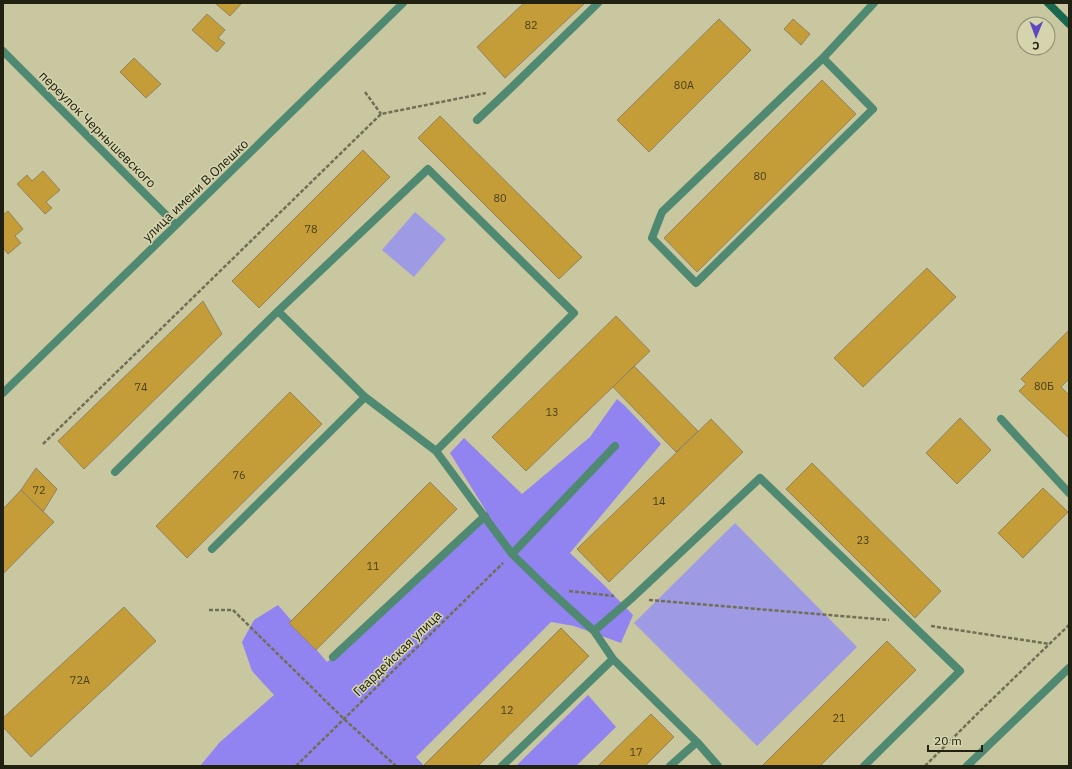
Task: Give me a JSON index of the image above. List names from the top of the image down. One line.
{"streets":{"street":["переулок Чернышевского","улица имени В.Олешко"],"path":["Гвардейская улица"]},"crossings":[["переулок Чернышевского","улица имени В.Олешко"]],"house_numbers":["82","80А","80","80","78","80Б","74","13","76","72","14","23","11","72А","12","21","17"],"scale_bar":"20 m","north":"bottom"}
